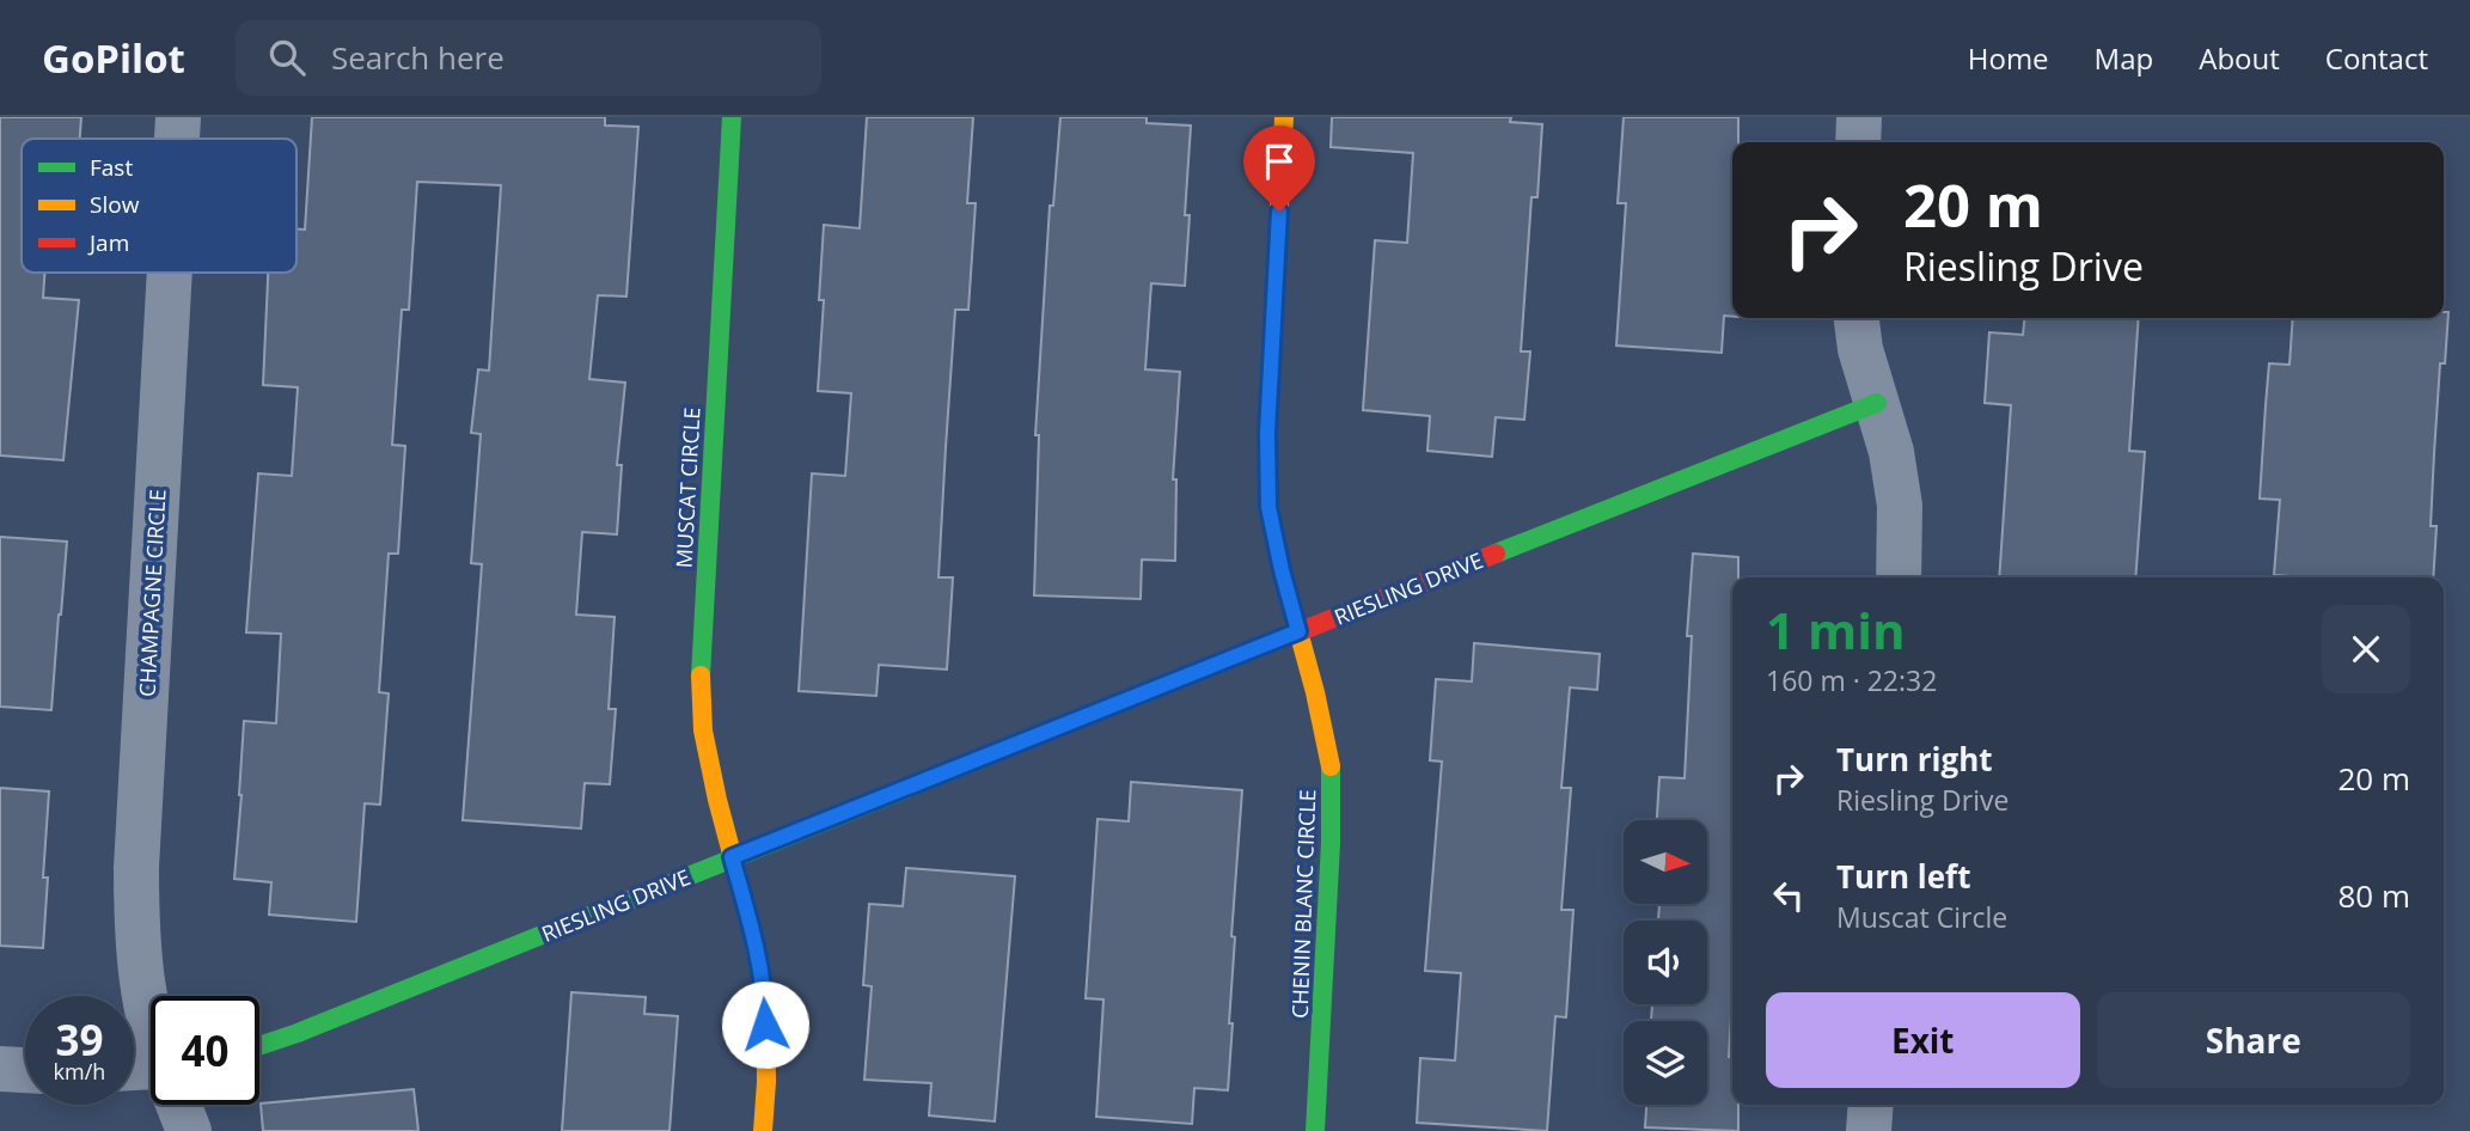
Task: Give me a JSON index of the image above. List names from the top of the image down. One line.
{"streets":{"street":["MUSCAT CIRCLE","RIESLING DRIVE","CHAMPAGNE CIRCLE","CHENIN BLANC CIRCLE"]},"crossings":[["MUSCAT CIRCLE","RIESLING DRIVE"],["RIESLING DRIVE","CHENIN BLANC CIRCLE"]],"legend":["Fast","Slow","Jam"],"north":"right","page":{"header":"GoPilot","search":"Search here","nav":["Home","Map","About","Contact"],"turn":["20 m","Riesling Drive"],"heading":["1 min","160 m · 22:32"],"list":[{"name":"Turn right","note":"Riesling Drive","value":"20 m"},{"name":"Turn left","note":"Muscat Circle","value":"80 m"}],"buttons":["Exit","Share"],"speed":"39 km/h","limit":"40"}}
